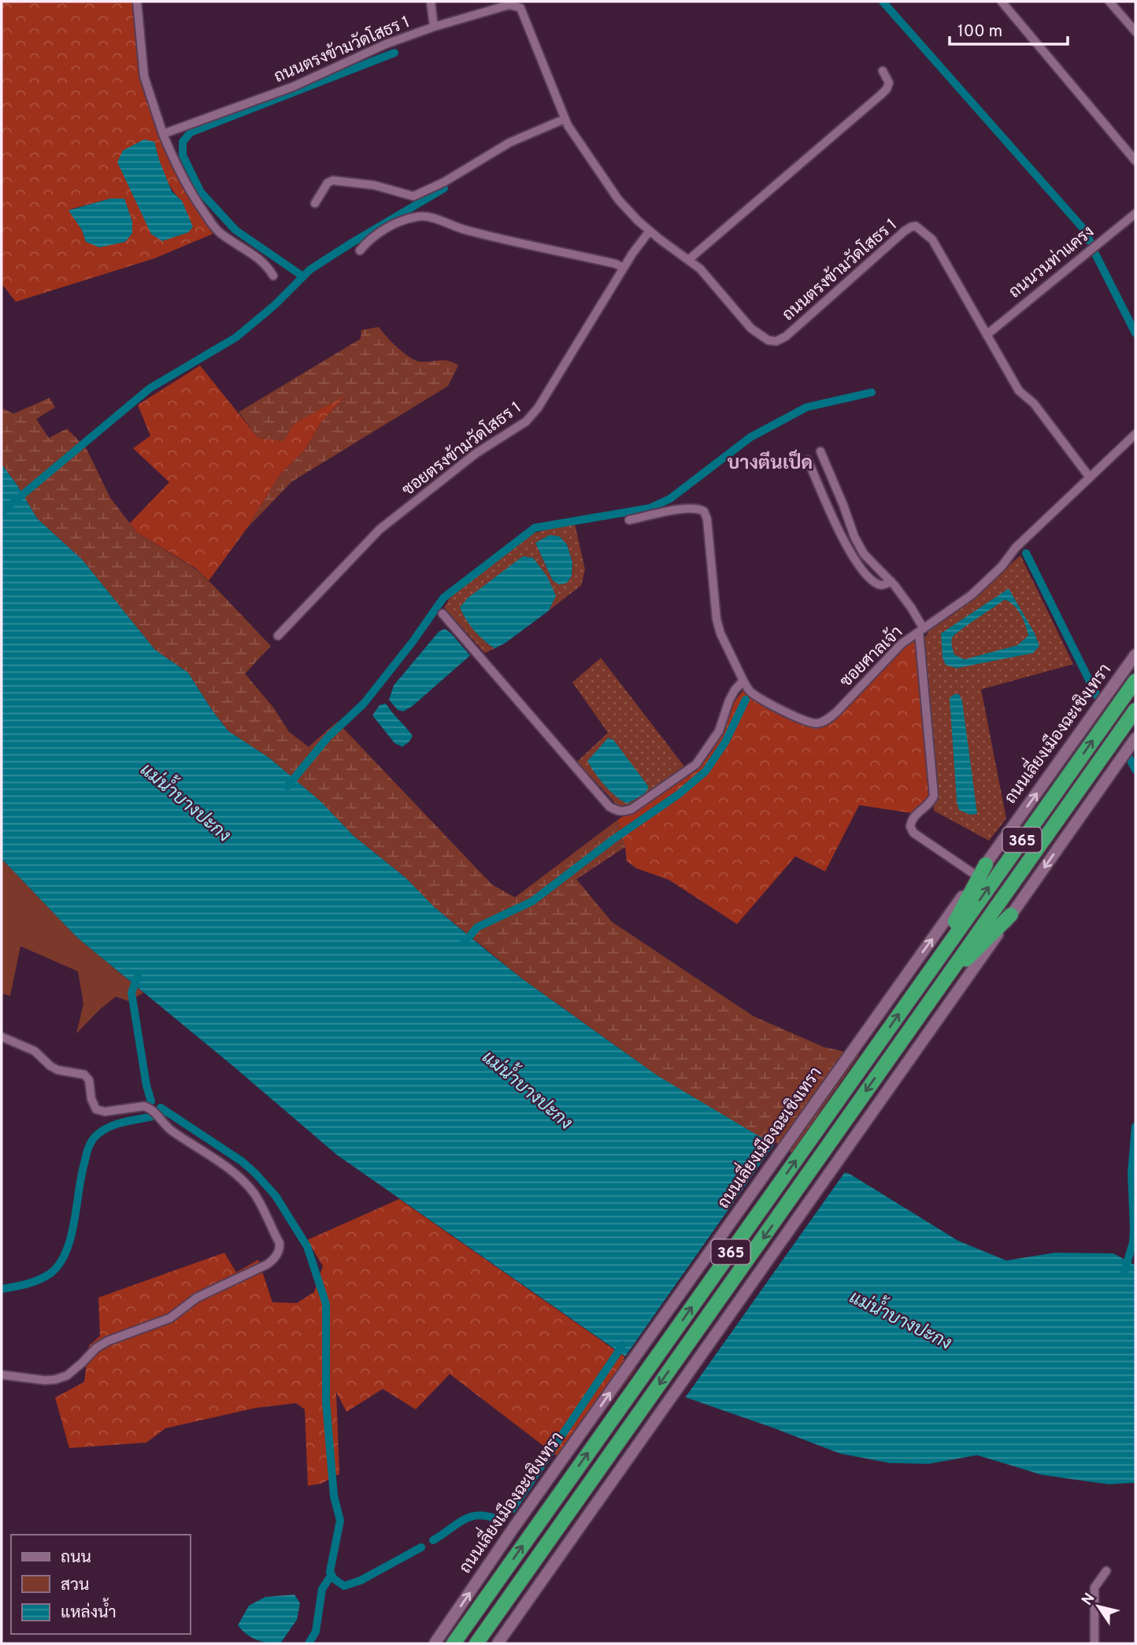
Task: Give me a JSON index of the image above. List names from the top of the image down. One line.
{"streets":{"highway":["ถนนเลี่ยงเมืองฉะเชิงเทรา","365"],"street":["ถนนตรงข้ามวัดโสธร 1","ถนนวนท่าแครง","ซอยตรงข้ามวัดโสธร 1","ซอยศาลเจ้า"]},"crossings":[["ถนนตรงข้ามวัดโสธร 1","ถนนวนท่าแครง"],["ถนนตรงข้ามวัดโสธร 1","ซอยตรงข้ามวัดโสธร 1"]],"districts":["บางตีนเป็ด"],"water":["แม่น้ำบางปะกง"],"legend":["ถนน","สวน","แหล่งน้ำ"],"scale_bar":"100 m","north":"top left"}
